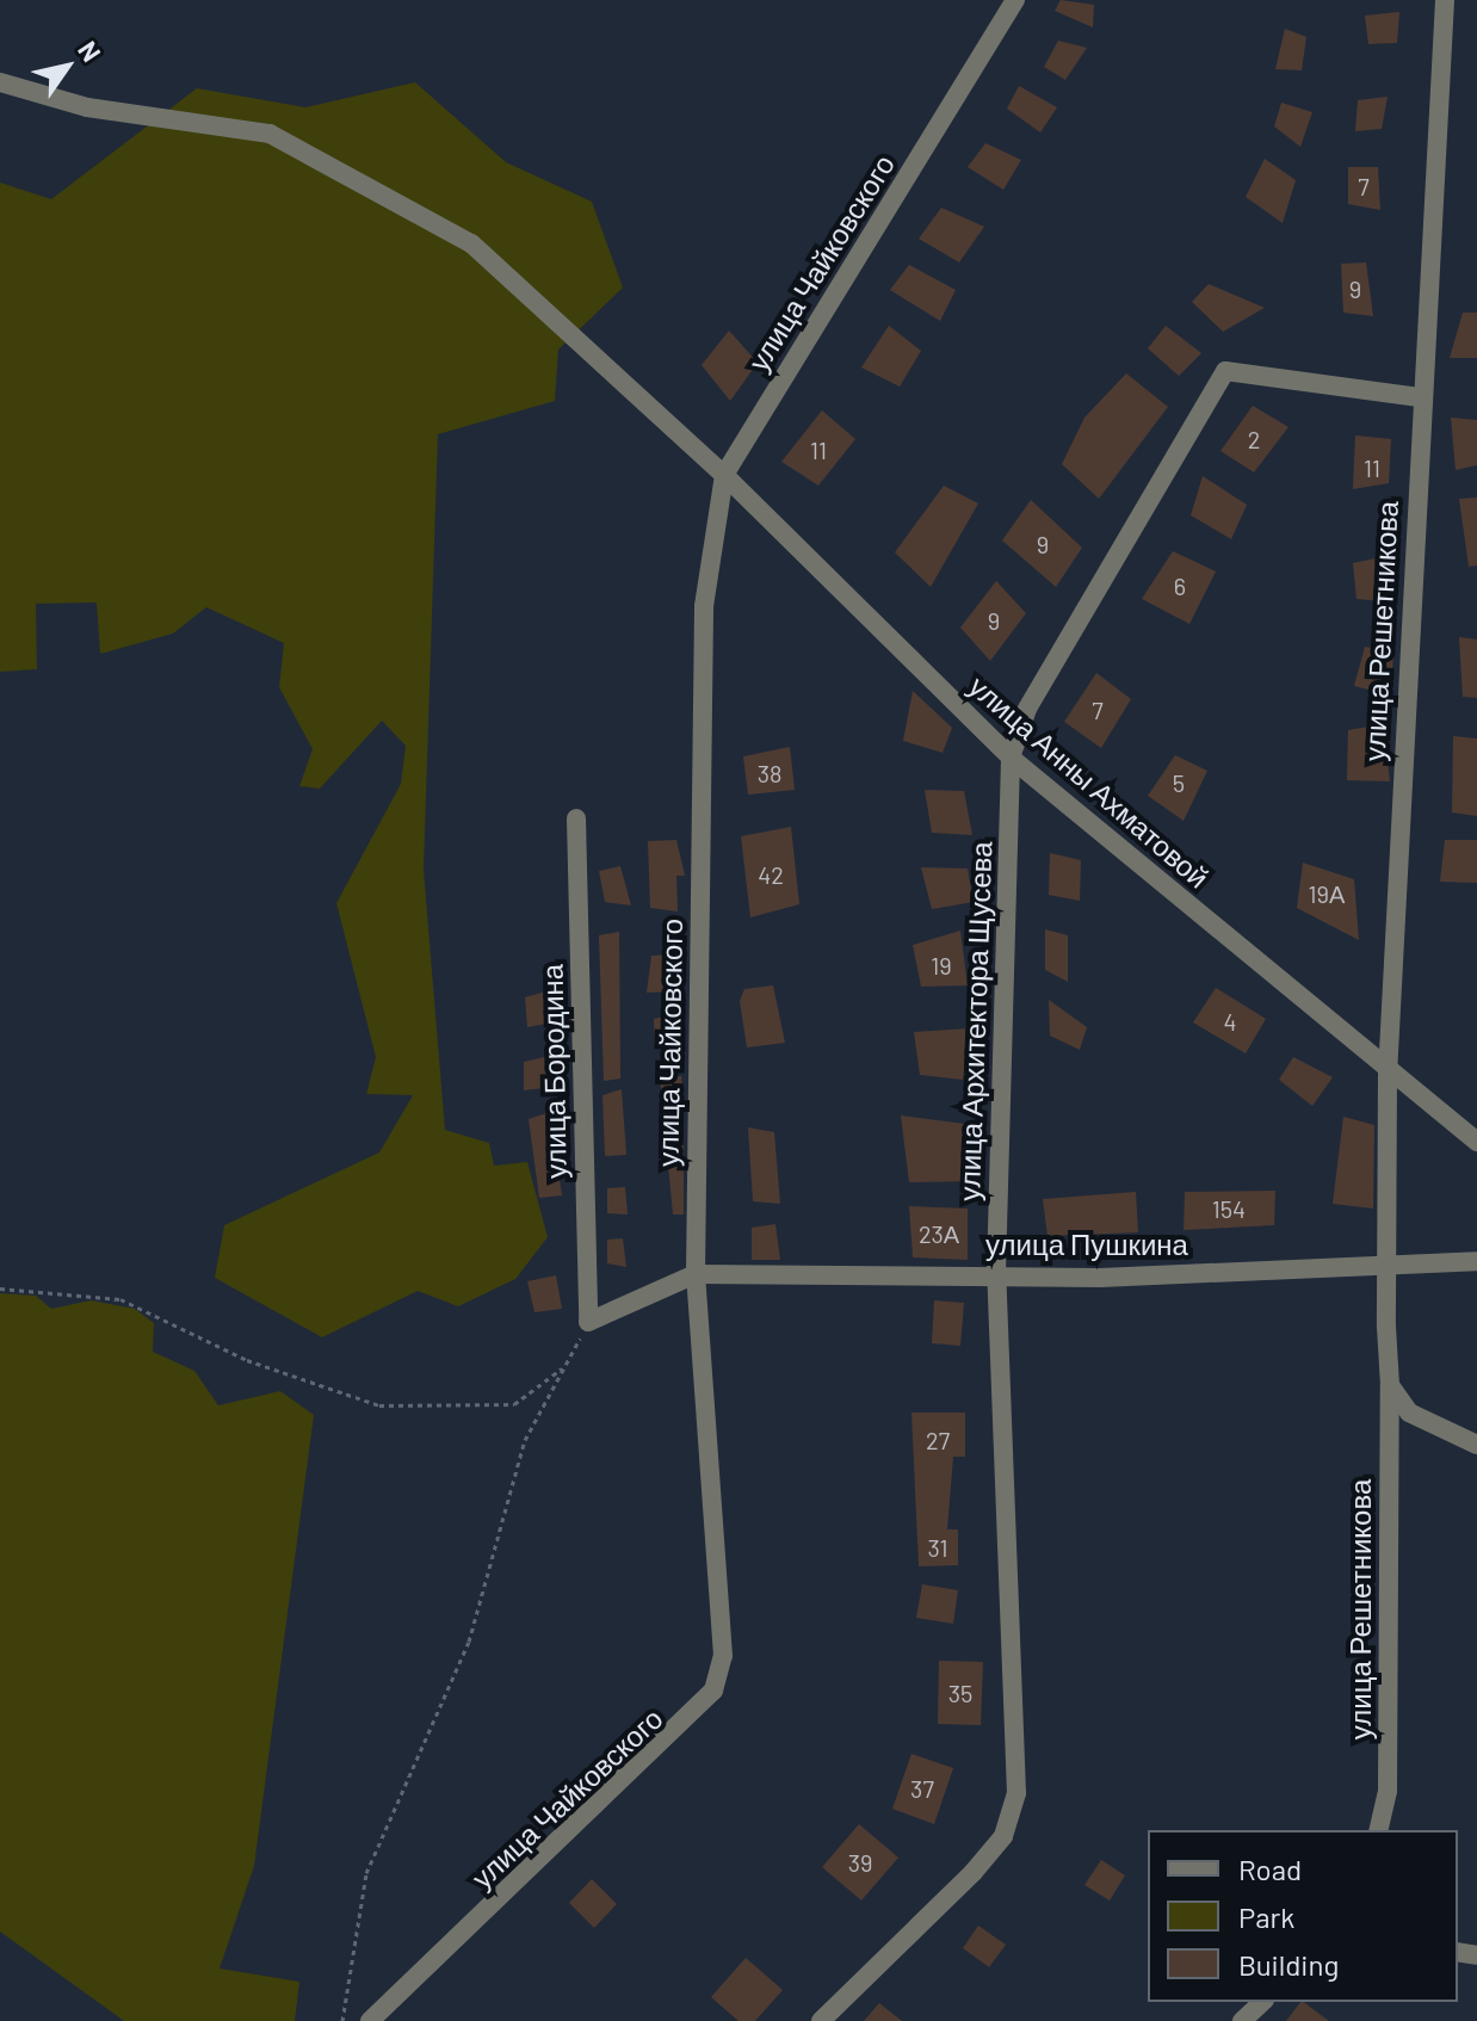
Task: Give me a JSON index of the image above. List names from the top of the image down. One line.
{"streets":{"street":["улица Чайковского","улица Решетникова","улица Анны Ахматовой","улица Архитектора Щусева","улица Бородина","улица Пушкина"]},"crossings":[["улица Чайковского","улица Анны Ахматовой"],["улица Чайковского","улица Пушкина"],["улица Решетникова","улица Анны Ахматовой"],["улица Решетникова","улица Архитектора Щусева"],["улица Решетникова","улица Пушкина"],["улица Анны Ахматовой","улица Архитектора Щусева"],["улица Архитектора Щусева","улица Пушкина"]],"house_numbers":["7","9","2","11","11","9","6","9","7","38","5","42","19А","19","4","154","23А","27","31","35","37","39"],"legend":["Road","Park","Building"],"north":"top right"}
